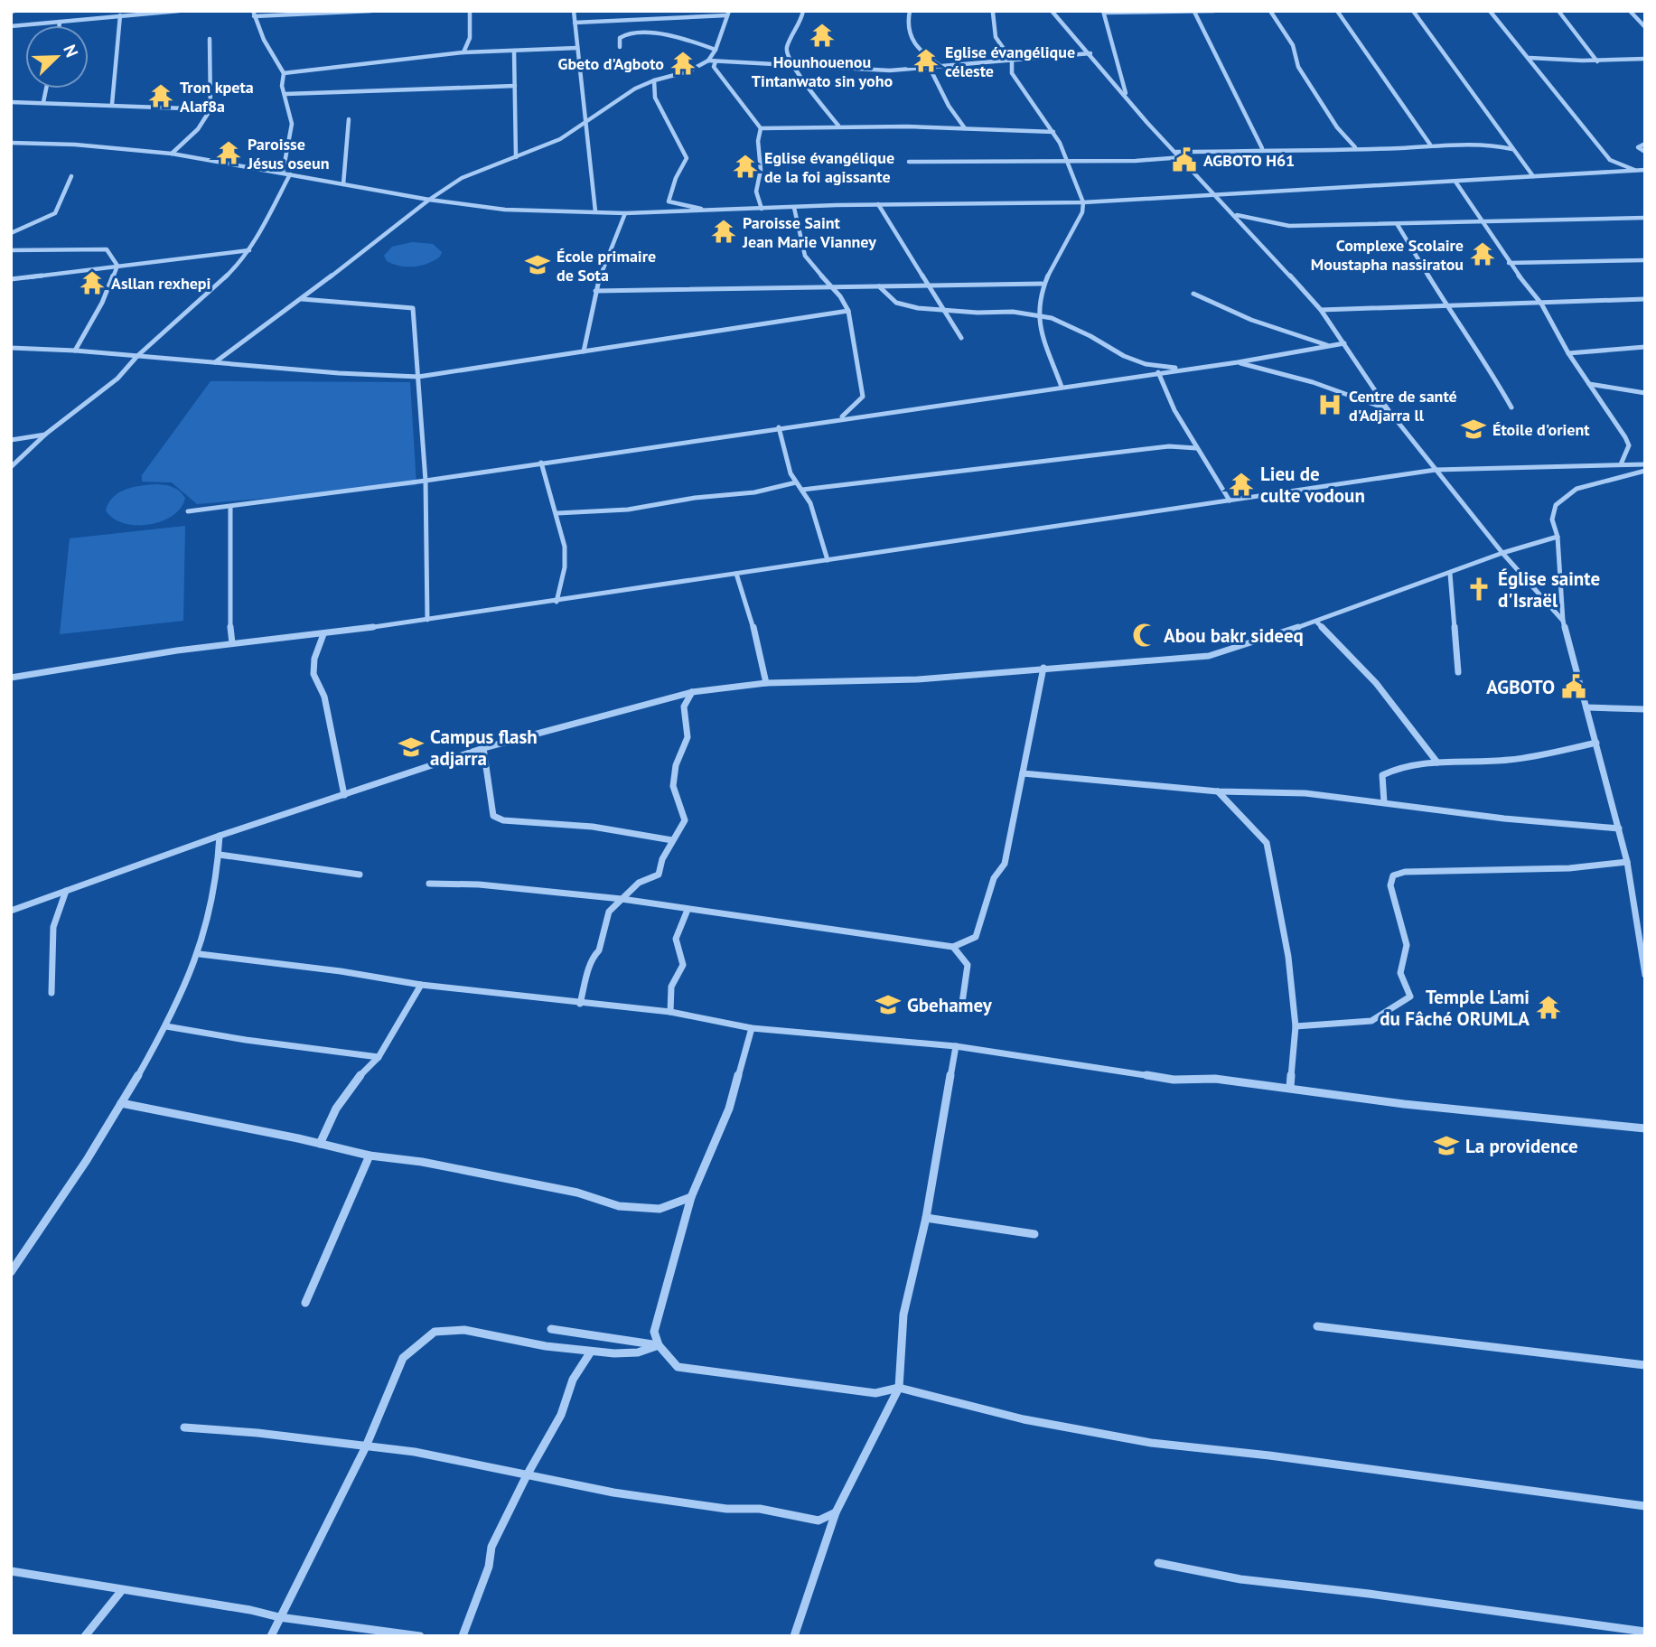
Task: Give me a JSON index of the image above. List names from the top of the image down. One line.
{"places":{"temple":["Hounhouenou Tintanwato sin yoho","Eglise évangélique céleste","Gbeto d'Agboto","Tron kpeta Alaf8a","Paroisse Jésus oseun","Eglise évangélique de la foi agissante","Paroisse Saint Jean Marie Vianney","Complexe Scolaire Moustapha nassiratou","Asllan rexhepi","Lieu de culte vodoun","Temple L'ami du Fâché ORUMLA"],"public building":["AGBOTO H61","AGBOTO"],"school or university":["École primaire de Sota","Étoile d'orient","Campus flash adjarra","Gbehamey","La providence"],"hospital":["Centre de santé d'Adjarra ll"],"church":["Église sainte d'Israël"],"mosque":["Abou bakr sideeq"]},"north":"top right"}
